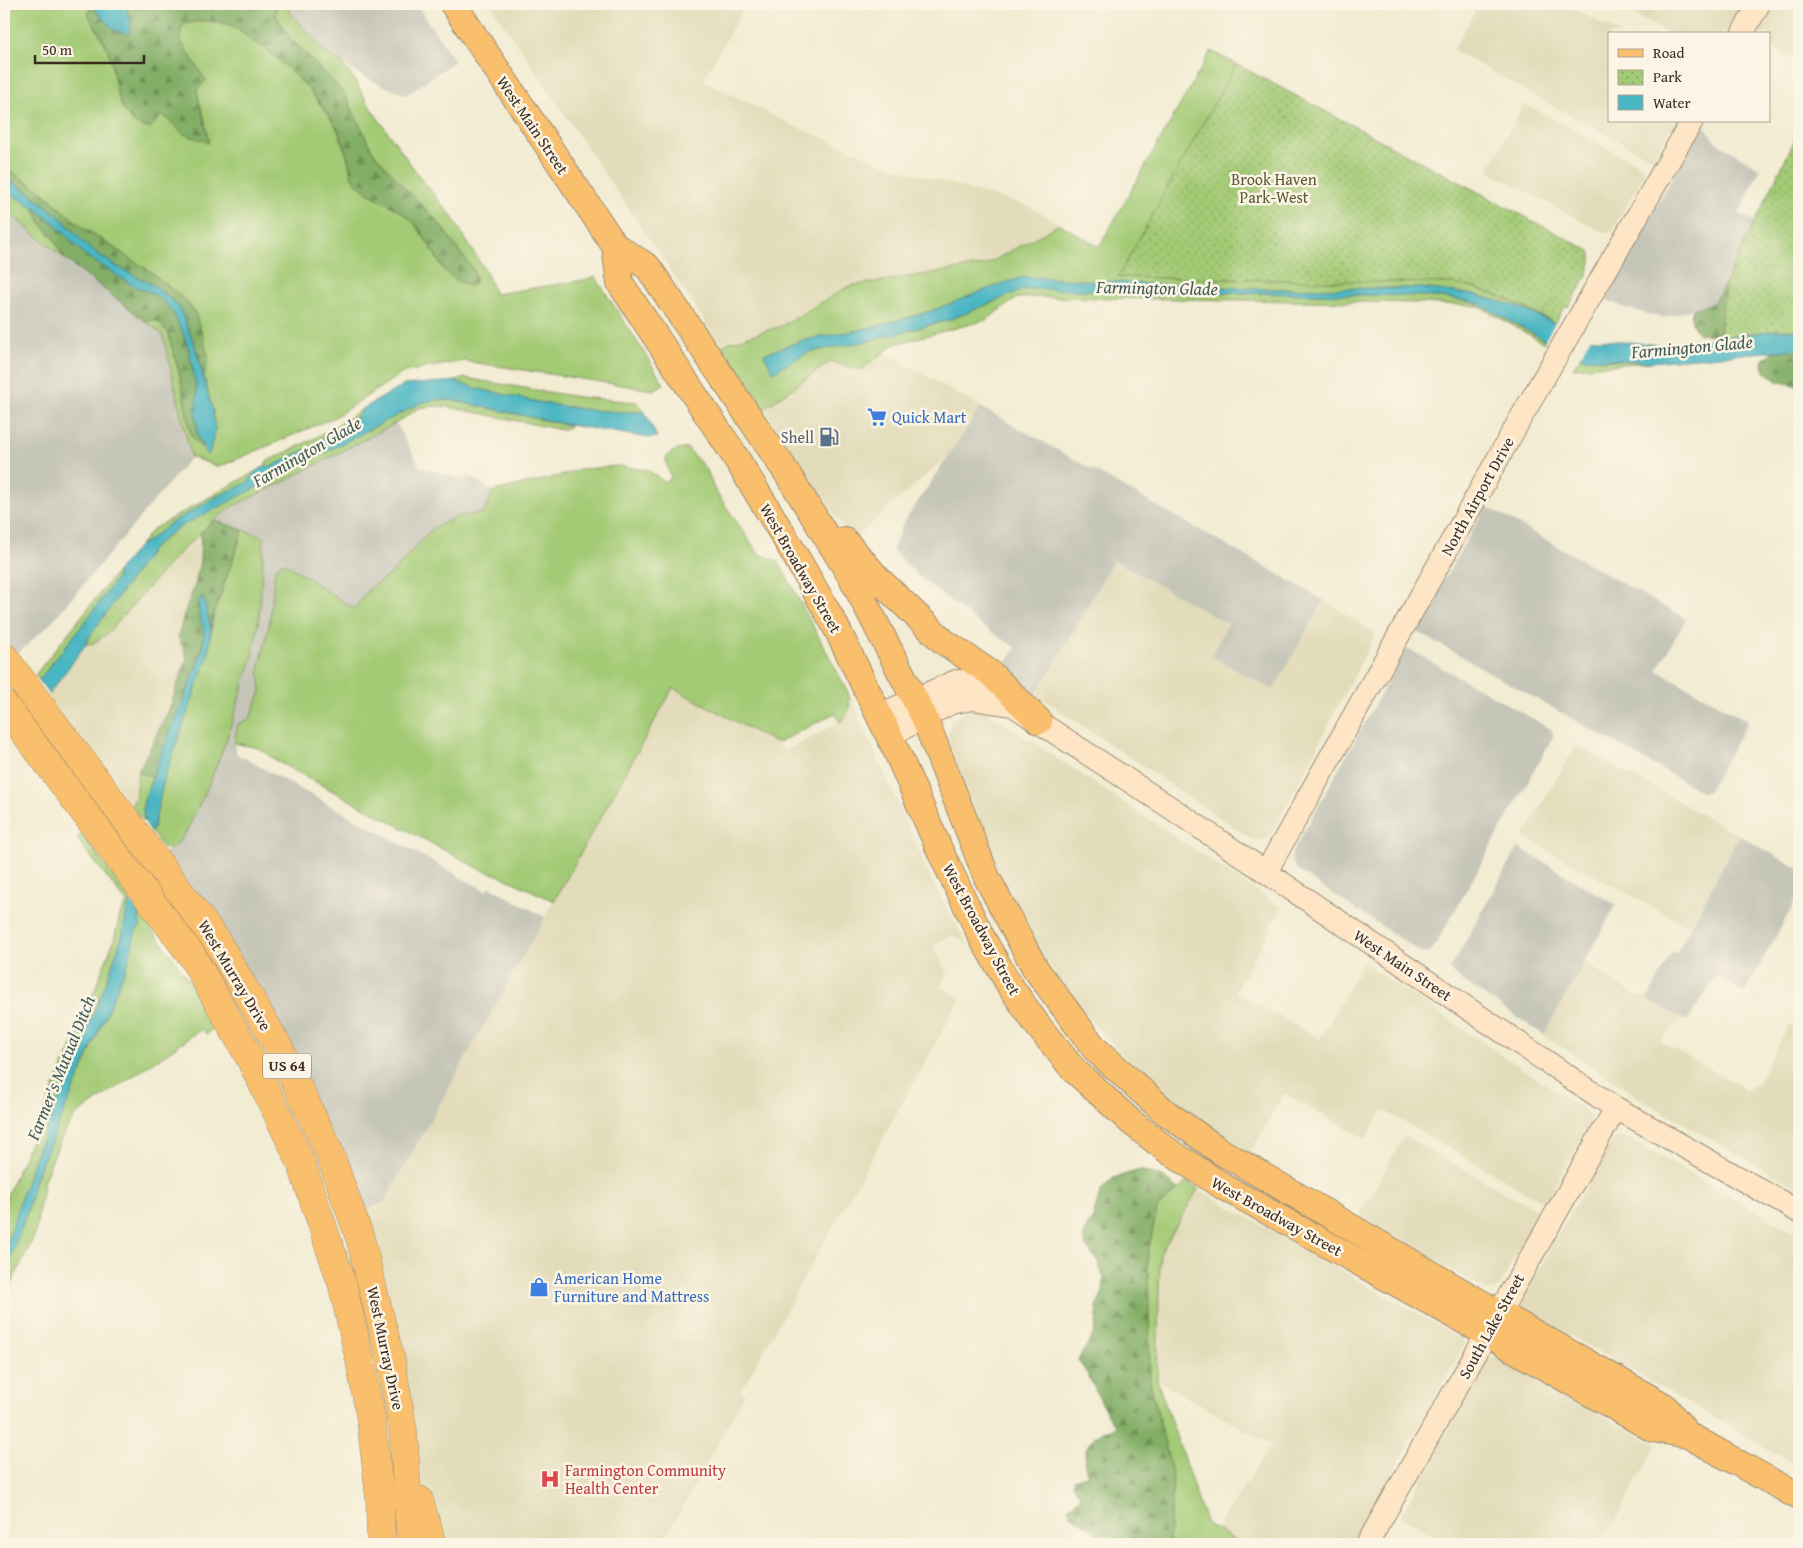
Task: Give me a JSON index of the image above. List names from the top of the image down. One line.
{"streets":{"highway":["West Murray Drive","US 64"],"main road":["West Main Street","North Airport Drive","West Broadway Street","South Lake Street"]},"crossings":[["West Main Street","North Airport Drive"],["West Main Street","West Broadway Street"],["West Main Street","South Lake Street"],["West Broadway Street","South Lake Street"]],"water":["Farmington Glade","Farmer's Mutual Ditch"],"parks":["Brook Haven Park-West"],"places":{"supermarket":["Quick Mart"],"fuel station":["Shell"],"shop":["American Home Furniture and Mattress"],"hospital":["Farmington Community Health Center"]},"legend":["Road","Park","Water"],"scale_bar":"50 m"}
